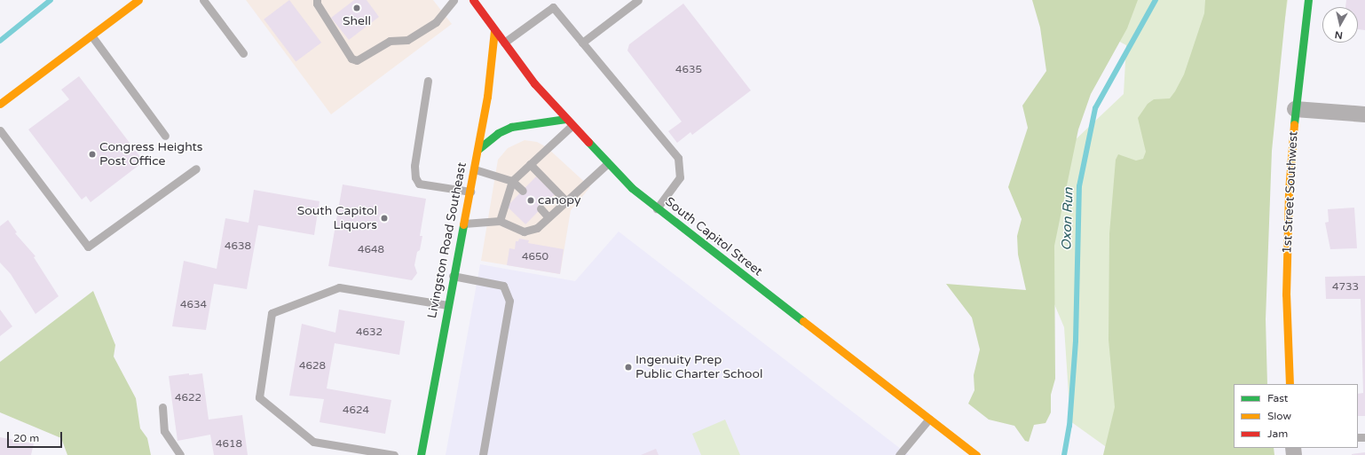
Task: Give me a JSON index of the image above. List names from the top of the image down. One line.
{"streets":{"main road":["1st Street Southwest","South Capitol Street","Livingston Road Southeast"]},"crossings":[["South Capitol Street","Livingston Road Southeast"]],"water":["Oxon Run"],"places":["Shell","Congress Heights Post Office","canopy","South Capitol Liquors","Ingenuity Prep Public Charter School"],"house_numbers":["4635","4638","4648","4650","4733","4634","4632","4628","4622","4624","4618"],"legend":["Fast","Slow","Jam"],"scale_bar":"20 m","north":"bottom"}
